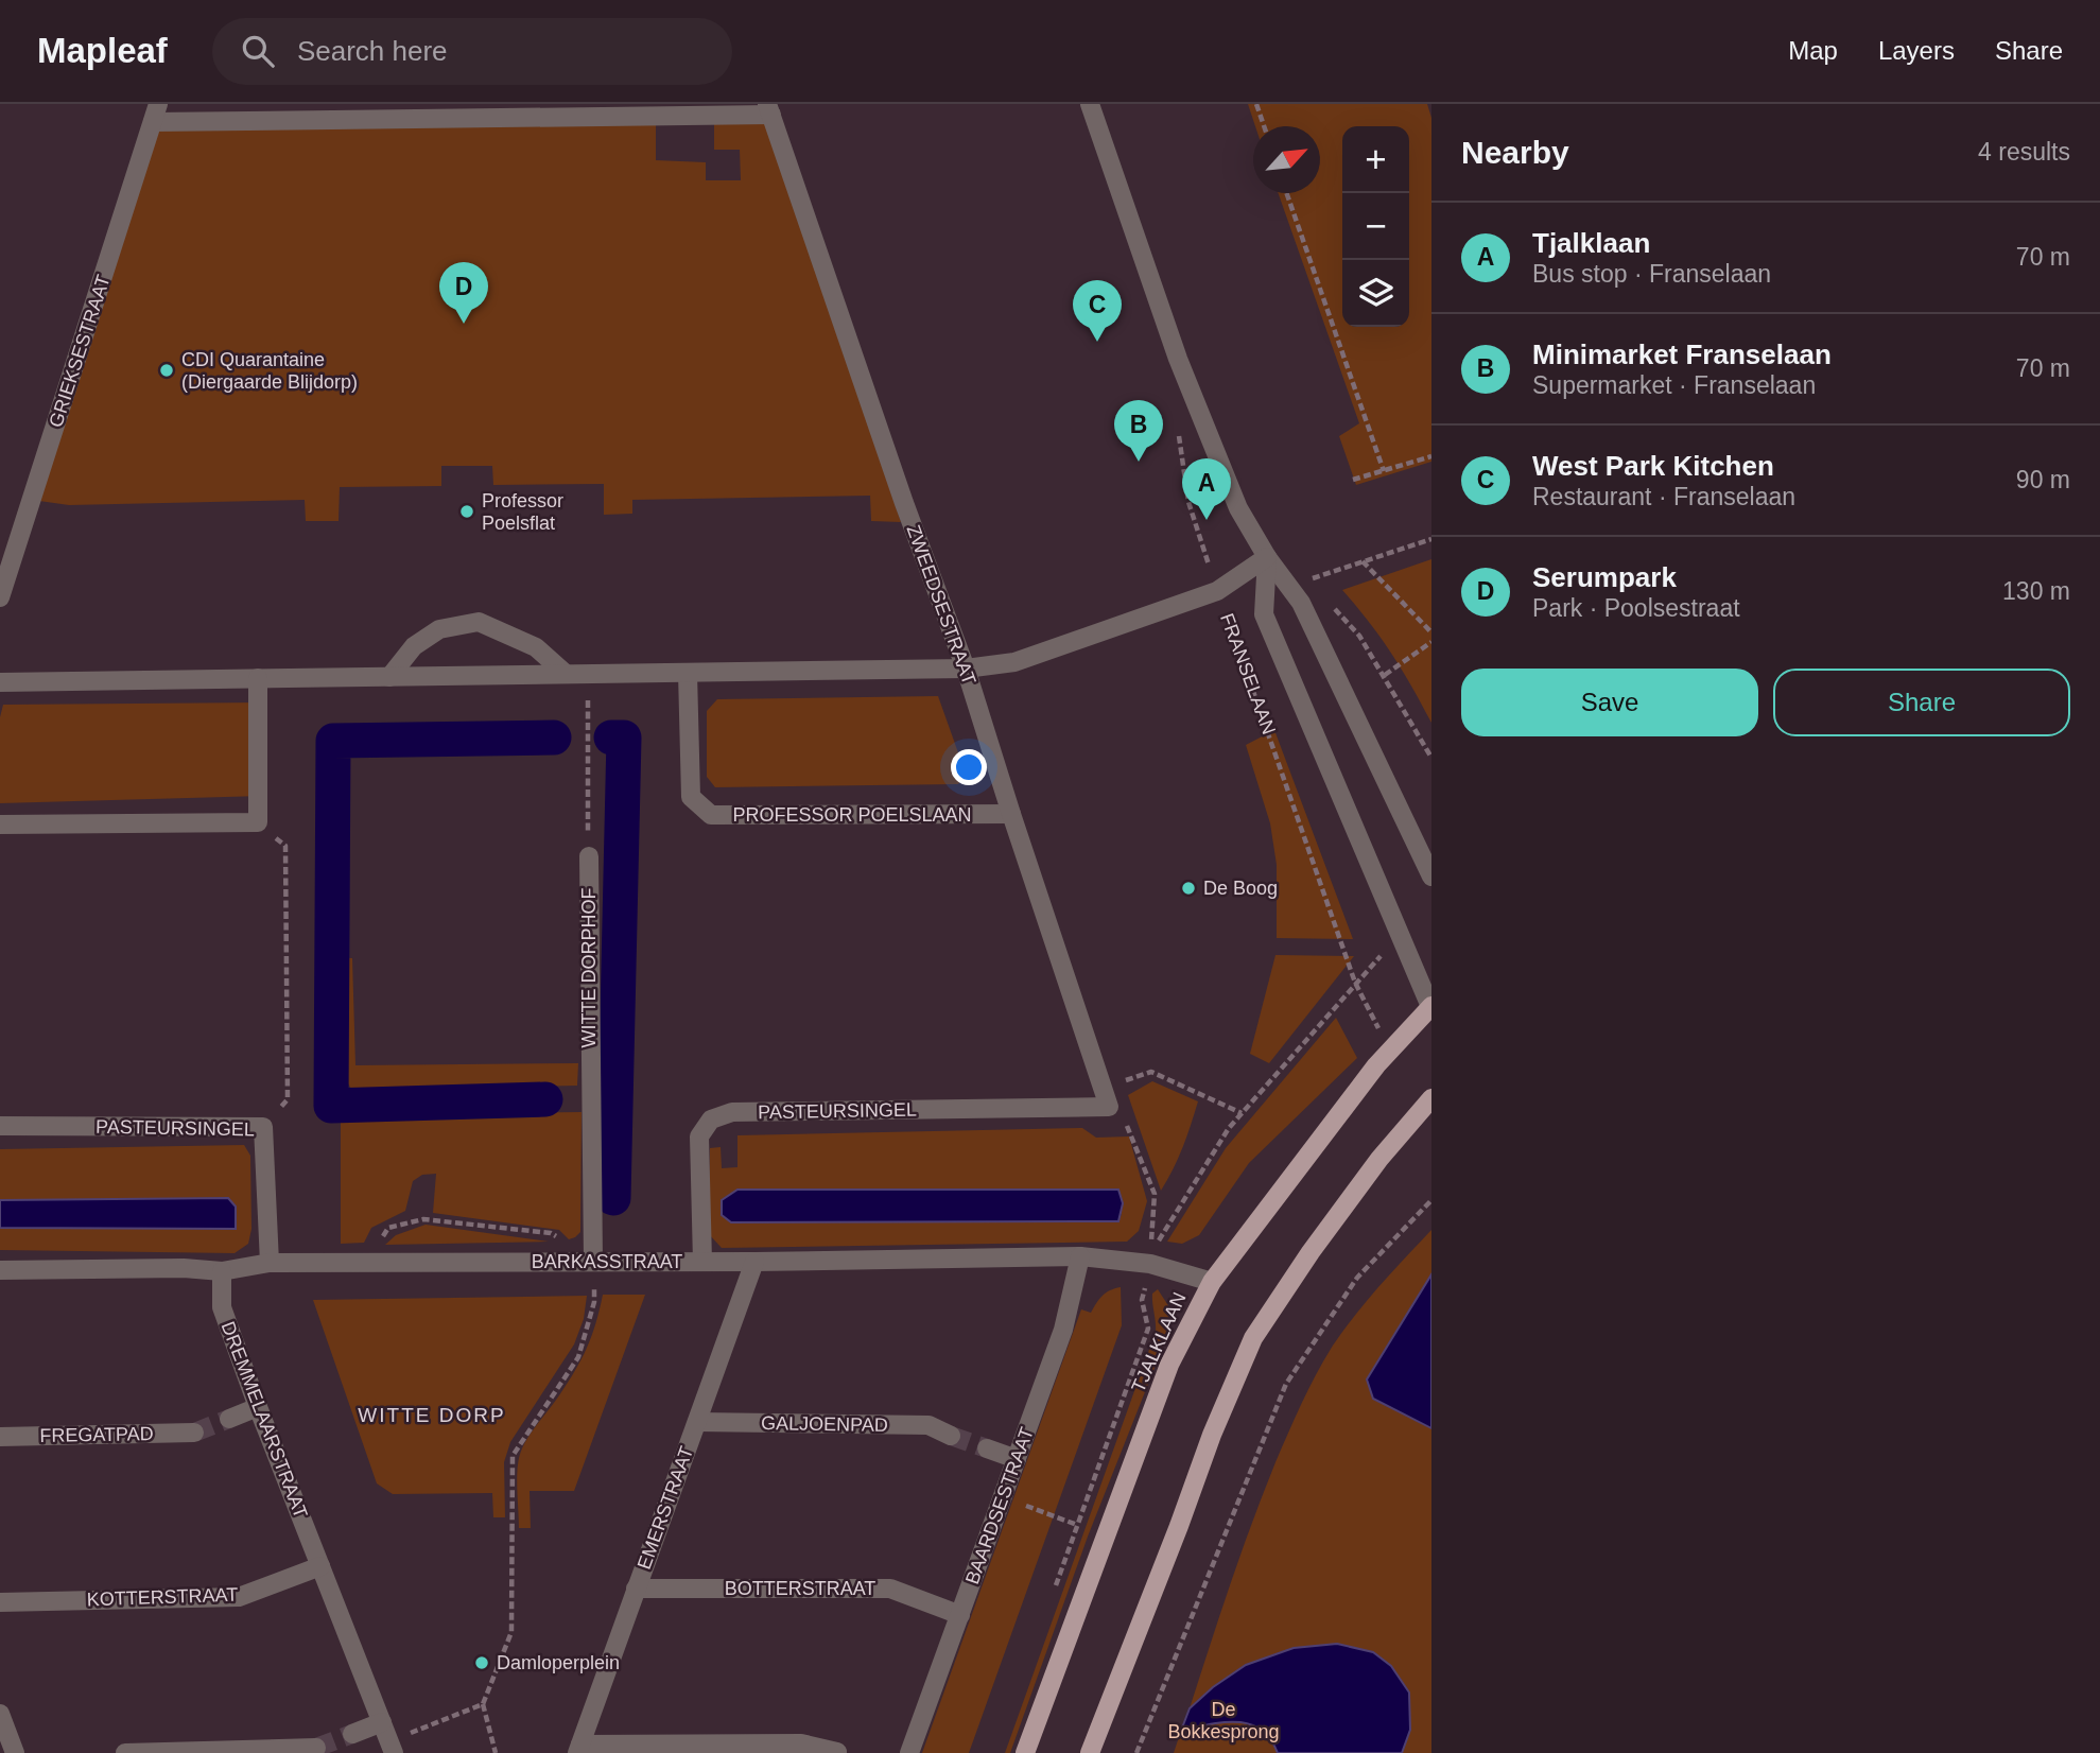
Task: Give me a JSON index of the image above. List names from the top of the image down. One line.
{"streets":{"main road":["TJALKLAAN"],"street":["GRIEKSESTRAAT","ZWEEDSESTRAAT","FRANSELAAN","PROFESSOR POELSLAAN","WITTE DORPHOF","PASTEURSINGEL","BARKASSTRAAT","DREMMELAARSTRAAT","GALJOENPAD","FREGATPAD","BAARDSESTRAAT","EMERSTRAAT","BOTTERSTRAAT","KOTTERSTRAAT"]},"crossings":[["ZWEEDSESTRAAT","PROFESSOR POELSLAAN"],["ZWEEDSESTRAAT","PASTEURSINGEL"],["FRANSELAAN","TJALKLAAN"],["WITTE DORPHOF","BARKASSTRAAT"],["PASTEURSINGEL","BARKASSTRAAT"],["BARKASSTRAAT","TJALKLAAN"],["BARKASSTRAAT","DREMMELAARSTRAAT"],["BARKASSTRAAT","BAARDSESTRAAT"],["BARKASSTRAAT","EMERSTRAAT"],["DREMMELAARSTRAAT","KOTTERSTRAAT"],["GALJOENPAD","EMERSTRAAT"],["BAARDSESTRAAT","BOTTERSTRAAT"],["EMERSTRAAT","BOTTERSTRAAT"]],"districts":["WITTE DORP"],"parks":["De Bokkesprong"],"places":["CDI Quarantaine (Diergaarde Blijdorp)","Professor Poelsflat","De Boog","Damloperplein"],"north":"top right","page":{"header":"Mapleaf","search":"Search here","nav":["Map","Layers","Share"],"heading":["Nearby","4 results"],"map_buttons":["+","−"],"list":[{"mark":"A","name":"Tjalklaan","note":"Bus stop · Franselaan","value":"70 m"},{"mark":"B","name":"Minimarket Franselaan","note":"Supermarket · Franselaan","value":"70 m"},{"mark":"C","name":"West Park Kitchen","note":"Restaurant · Franselaan","value":"90 m"},{"mark":"D","name":"Serumpark","note":"Park · Poolsestraat","value":"130 m"}],"pins":["D","C","B","A"],"buttons":["Save","Share"]}}
